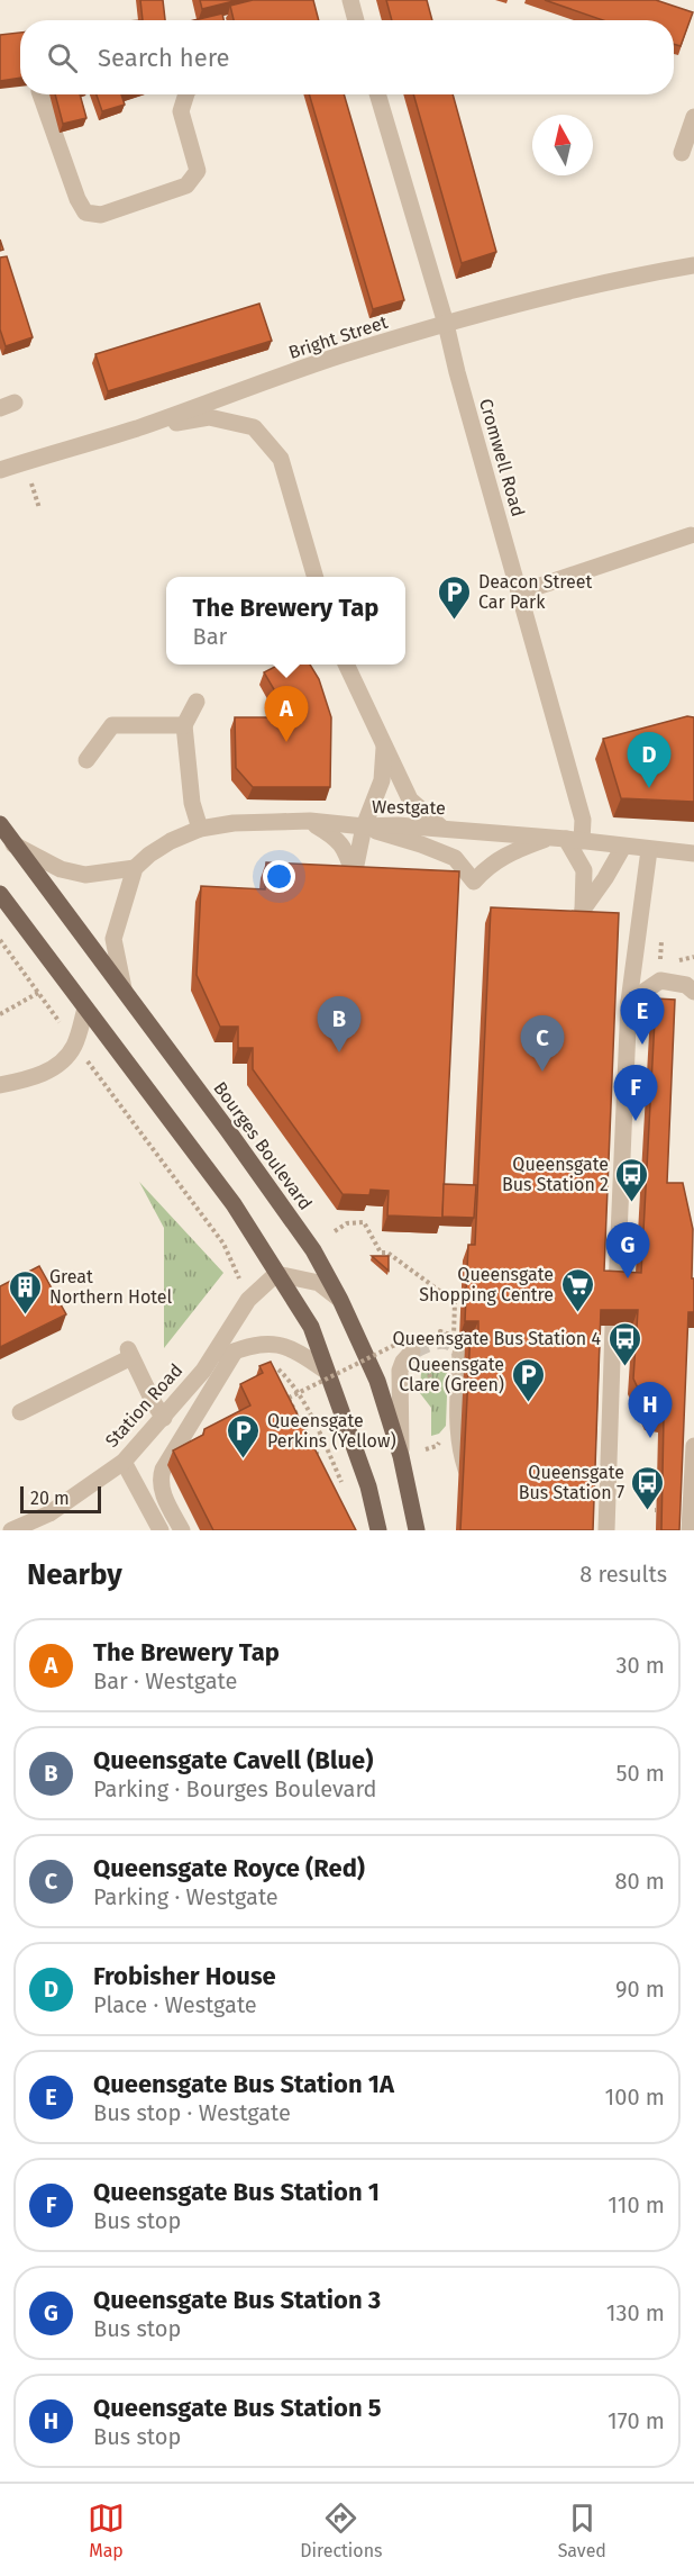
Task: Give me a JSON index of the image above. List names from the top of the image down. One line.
{"streets":{"main road":["Bourges Boulevard"],"street":["Bright Street","Cromwell Road","Westgate","Station Road"]},"crossings":[["Bright Street","Cromwell Road"],["Cromwell Road","Westgate"]],"places":{"parking":["Deacon Street Car Park","Queensgate Clare (Green)","Queensgate Perkins (Yellow)"],"bus stop":["Queensgate Bus Station 2","Queensgate Bus Station 4","Queensgate Bus Station 7"],"supermarket":["Queensgate Shopping Centre"],"building":["Great Northern Hotel"]},"scale_bar":"20 m","north":"top","page":{"search":"Search here","popup":["The Brewery Tap","Bar"],"pins":["A","D","E","B","C","F","G","H"],"scale":"20 m","heading":["Nearby","8 results"],"list":[{"mark":"A","name":"The Brewery Tap","note":"Bar · Westgate","value":"30 m"},{"mark":"B","name":"Queensgate Cavell (Blue)","note":"Parking · Bourges Boulevard","value":"50 m"},{"mark":"C","name":"Queensgate Royce (Red)","note":"Parking · Westgate","value":"80 m"},{"mark":"D","name":"Frobisher House","note":"Place · Westgate","value":"90 m"},{"mark":"E","name":"Queensgate Bus Station 1A","note":"Bus stop · Westgate","value":"100 m"},{"mark":"F","name":"Queensgate Bus Station 1","note":"Bus stop","value":"110 m"},{"mark":"G","name":"Queensgate Bus Station 3","note":"Bus stop","value":"130 m"},{"mark":"H","name":"Queensgate Bus Station 5","note":"Bus stop","value":"170 m"}],"nav":["Map","Directions","Saved"]}}
